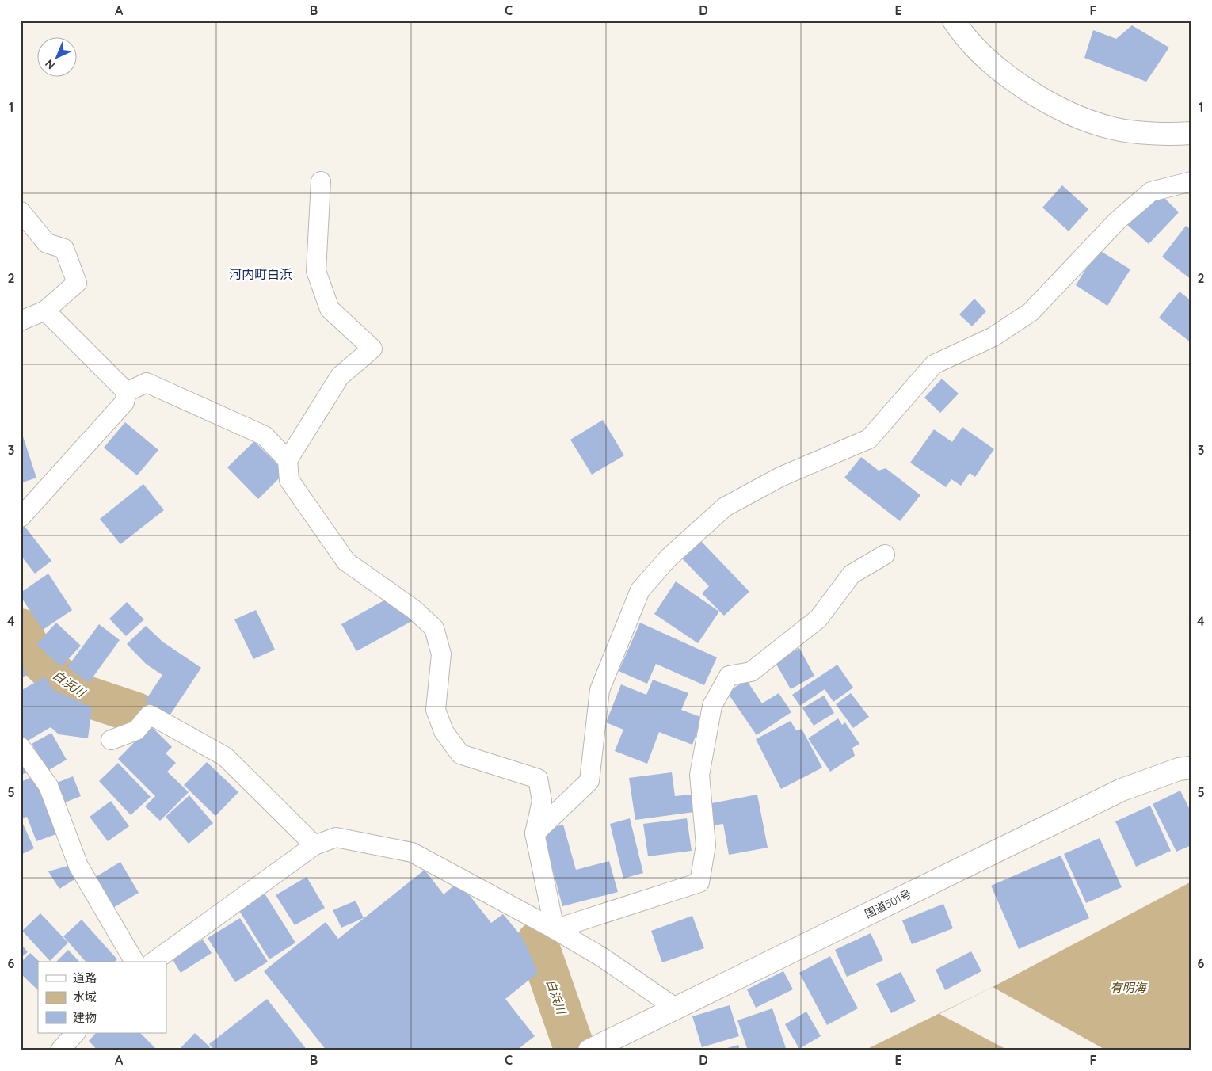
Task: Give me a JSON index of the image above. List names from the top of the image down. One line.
{"streets":{"main road":["国道501号"]},"districts":["河内町白浜"],"water":["白浜川","有明海"],"legend":["道路","水域","建物"],"north":"bottom left","grid":{"columns":["A","B","C","D","E","F"],"rows":["1","2","3","4","5","6"]}}
